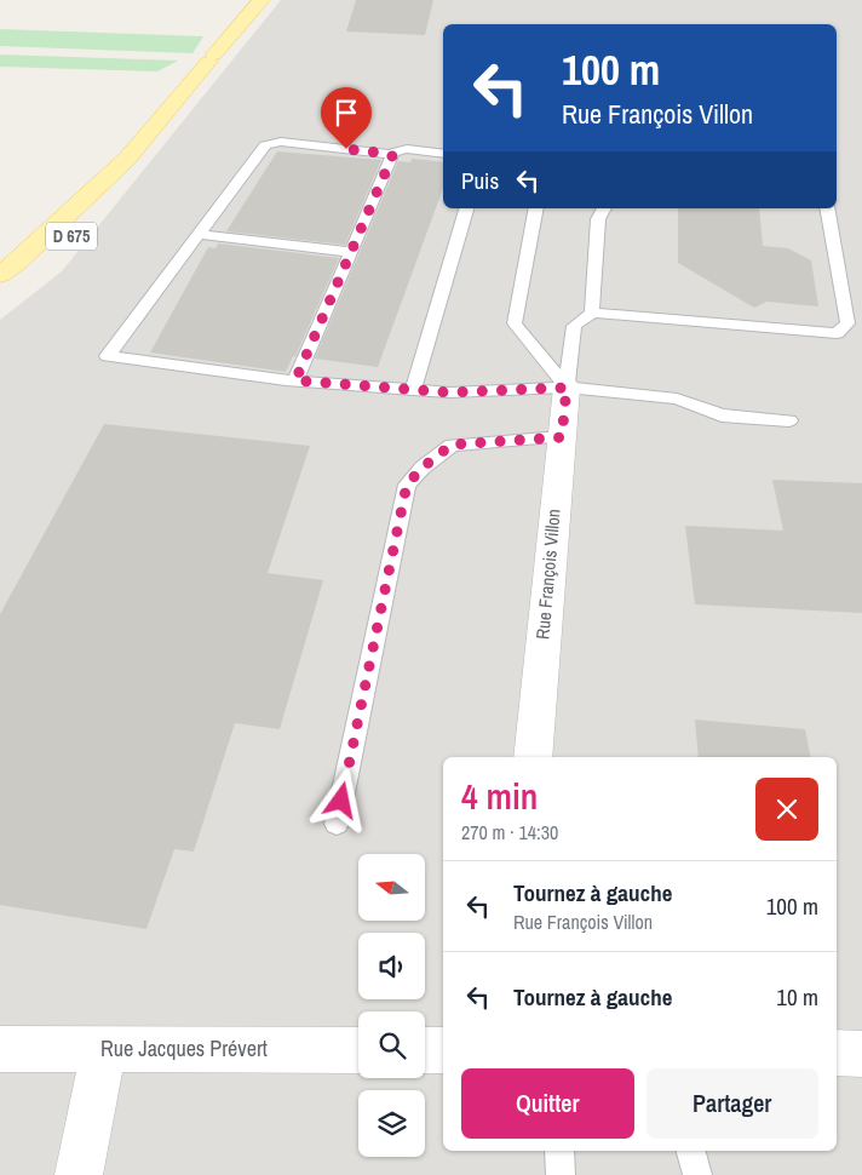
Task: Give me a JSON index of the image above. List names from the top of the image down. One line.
{"streets":{"main road":["D 675"],"street":["Rue François Villon","Rue Jacques Prévert"]},"north":"left","page":{"turn":["100 m","Rue François Villon"],"then":"Puis","heading":["4 min","270 m · 14:30"],"list":[{"name":"Tournez à gauche","note":"Rue François Villon","value":"100 m"},{"name":"Tournez à gauche","value":"10 m"}],"buttons":["Quitter","Partager"]}}
